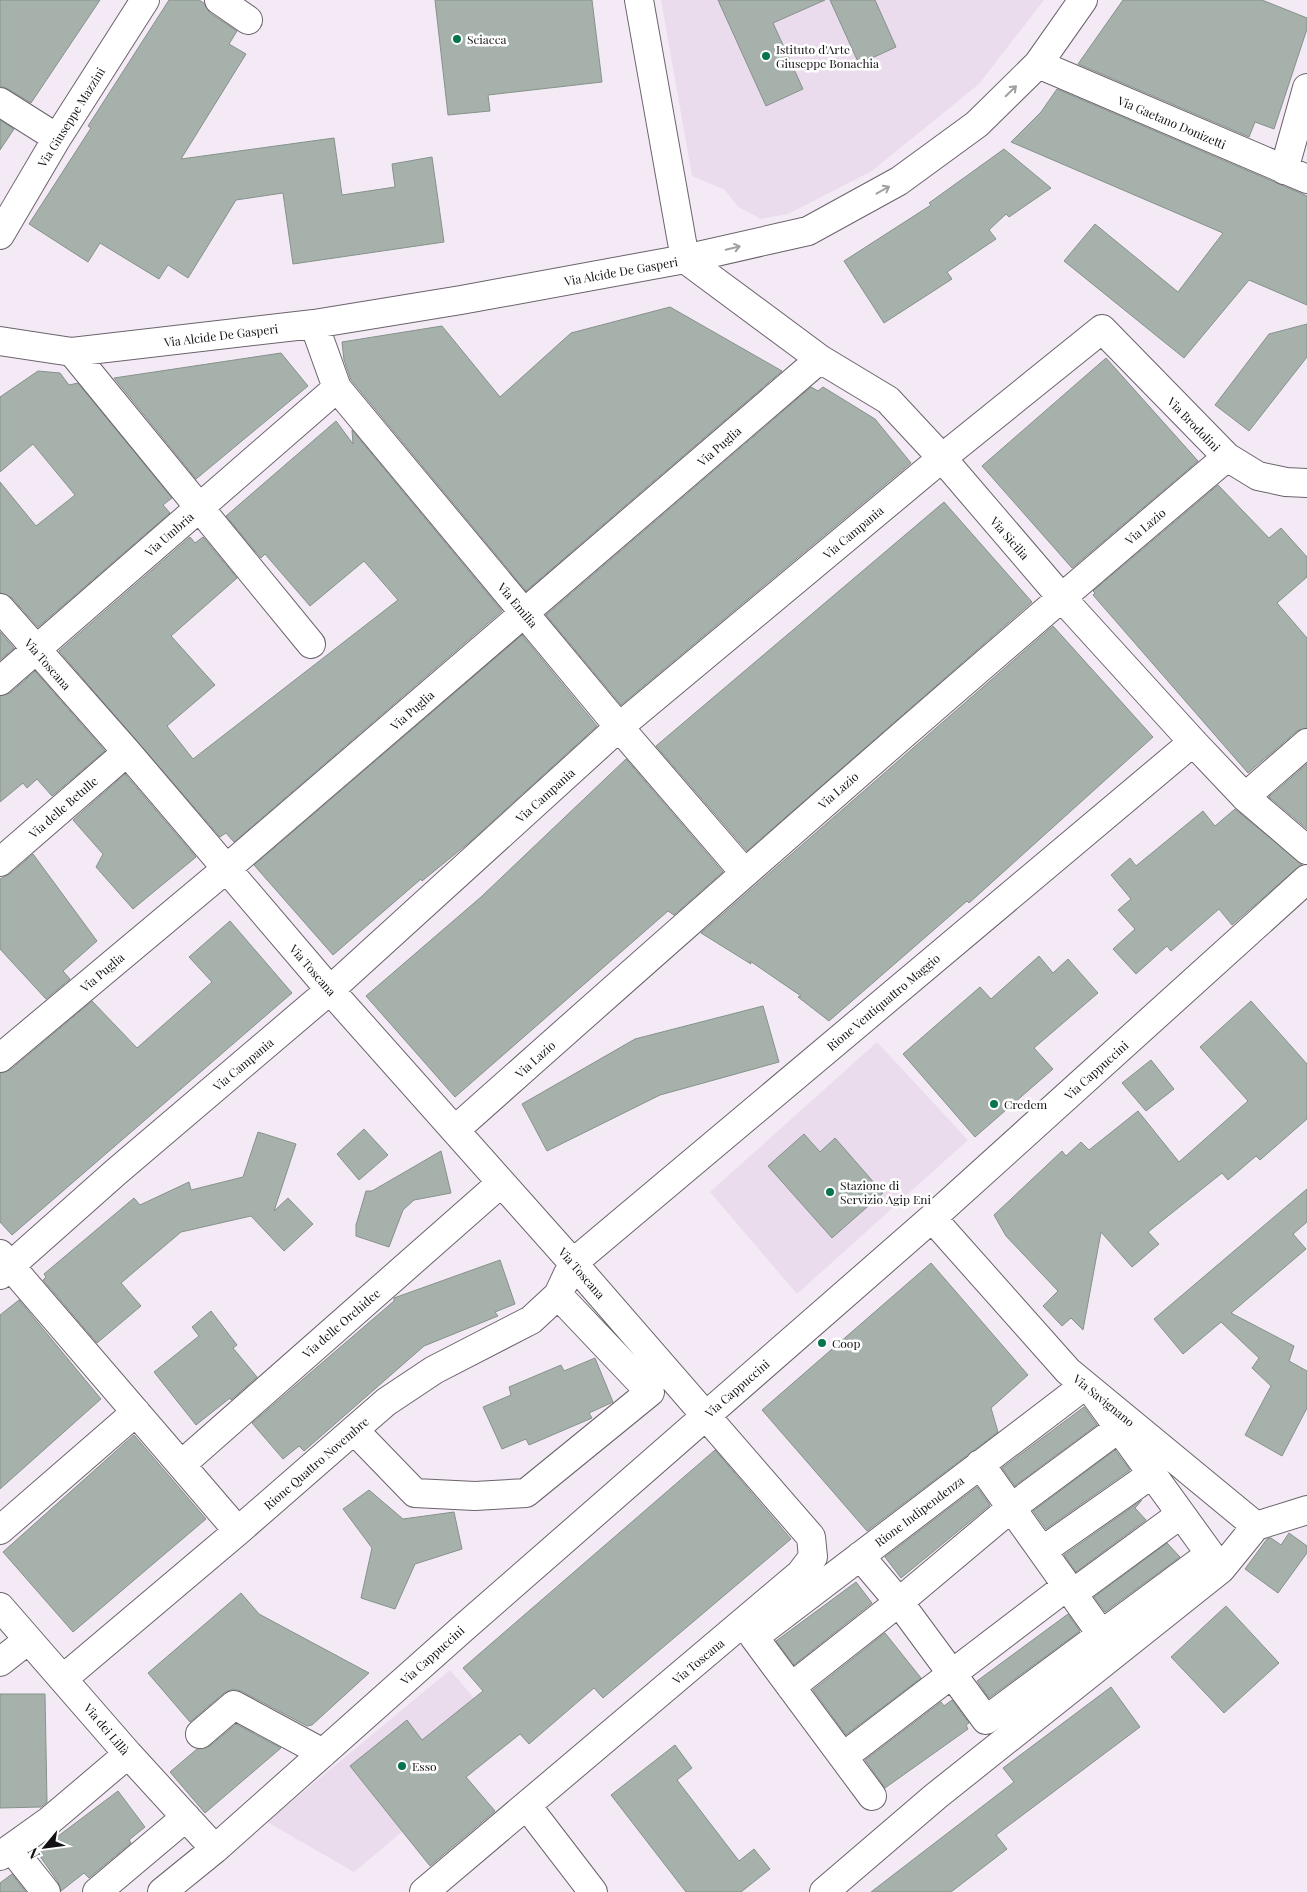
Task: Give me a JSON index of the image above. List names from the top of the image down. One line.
{"streets":{"street":["Via Giuseppe Mazzini","Via Gaetano Donizetti","Via Alcide De Gasperi","Via Brodolini","Via Puglia","Via Lazio","Via Campania","Via Umbria","Via Sicilia","Via Emilia","Via Toscana","Via delle Betulle","Rione Ventiquattro Maggio","Via Cappuccini","Via delle Orchidee","Via Savignano","Rione Quattro Novembre","Rione Indipendenza","Via dei Lillà"]},"crossings":[["Via Gaetano Donizetti","Via Alcide De Gasperi"],["Via Alcide De Gasperi","Via Sicilia"],["Via Alcide De Gasperi","Via Emilia"],["Via Brodolini","Via Lazio"],["Via Brodolini","Via Campania"],["Via Puglia","Via Sicilia"],["Via Puglia","Via Emilia"],["Via Puglia","Via Toscana"],["Via Lazio","Via Sicilia"],["Via Lazio","Via Emilia"],["Via Lazio","Via Toscana"],["Via Campania","Via Sicilia"],["Via Campania","Via Emilia"],["Via Campania","Via Toscana"],["Via Umbria","Via Emilia"],["Via Umbria","Via Toscana"],["Via Sicilia","Rione Ventiquattro Maggio"],["Via Toscana","Via delle Betulle"],["Via Toscana","Rione Ventiquattro Maggio"],["Via Toscana","Via Cappuccini"],["Via Toscana","Via delle Orchidee"],["Via Toscana","Rione Quattro Novembre"],["Rione Ventiquattro Maggio","Rione Quattro Novembre"],["Via Cappuccini","Via Savignano"],["Via Cappuccini","Via dei Lillà"],["Via Savignano","Rione Indipendenza"],["Rione Quattro Novembre","Via dei Lillà"]],"places":["Sciacca","Istituto d'Arte Giuseppe Bonachia","Credem","Stazione di Servizio Agip Eni","Coop","Esso"],"north":"bottom left"}
